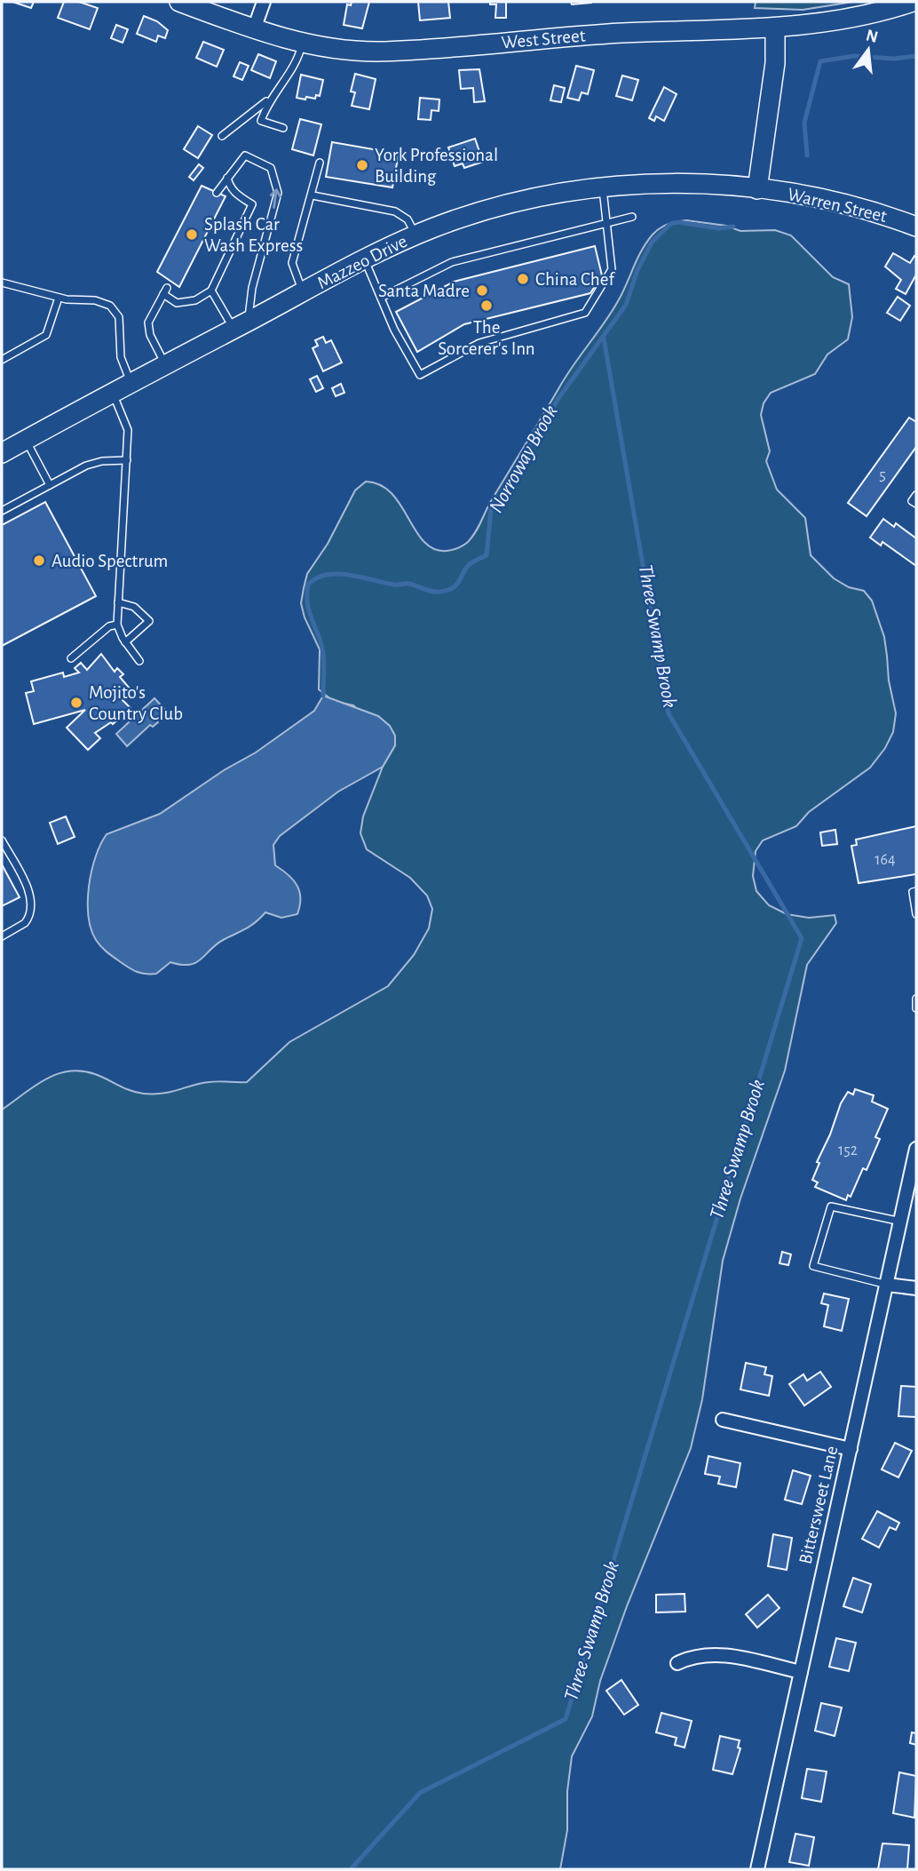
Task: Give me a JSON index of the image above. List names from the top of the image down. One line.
{"streets":{"main road":["West Street","Warren Street","Mazzeo Drive"],"street":["Bittersweet Lane"]},"crossings":[["Warren Street","Mazzeo Drive"]],"water":["Norroway Brook","Three Swamp Brook"],"places":["York Professional Building","Splash Car Wash Express","China Chef","Santa Madre","The Sorcerer's Inn","Audio Spectrum","Mojito's Country Club"],"house_numbers":["5","164","152"],"north":"top"}
